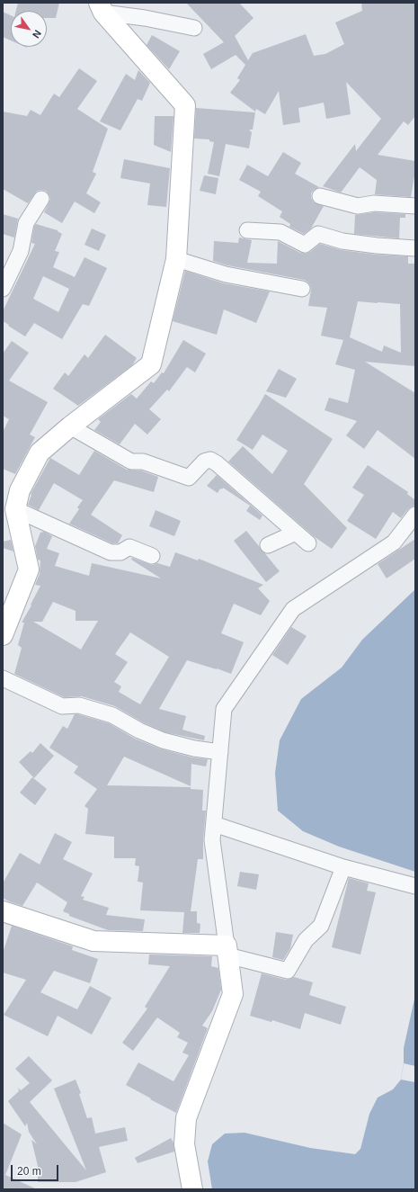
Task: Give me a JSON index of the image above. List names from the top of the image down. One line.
{"scale_bar":"20 m","north":"bottom right"}
